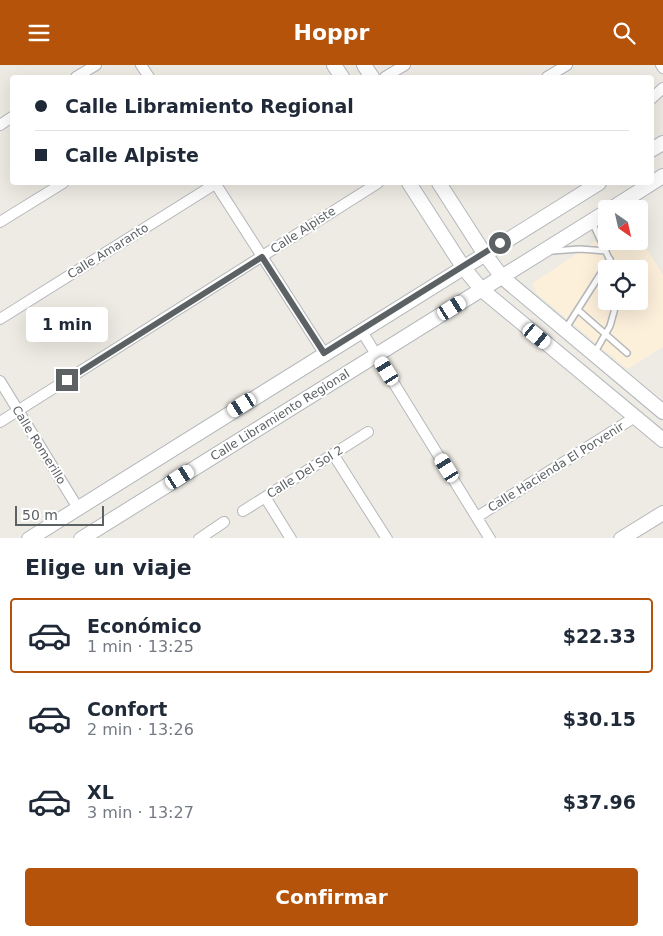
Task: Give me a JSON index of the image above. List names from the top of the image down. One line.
{"streets":{"street":["Calle Alpiste","Calle Amaranto","Calle Libramiento Regional","Calle Romerillo","Calle Hacienda El Porvenir","Calle Del Sol 2"]},"crossings":[["Calle Alpiste","Calle Romerillo"]],"scale_bar":"50 m","north":"bottom right","page":{"header":"Hoppr","banner":["Calle Libramiento Regional","Calle Alpiste"],"bubble":"1 min","scale":"50 m","heading":"Elige un viaje","list":[{"name":"Económico","note":"1 min · 13:25","value":"$22.33"},{"name":"Confort","note":"2 min · 13:26","value":"$30.15"},{"name":"XL","note":"3 min · 13:27","value":"$37.96"}],"buttons":"Confirmar"}}
